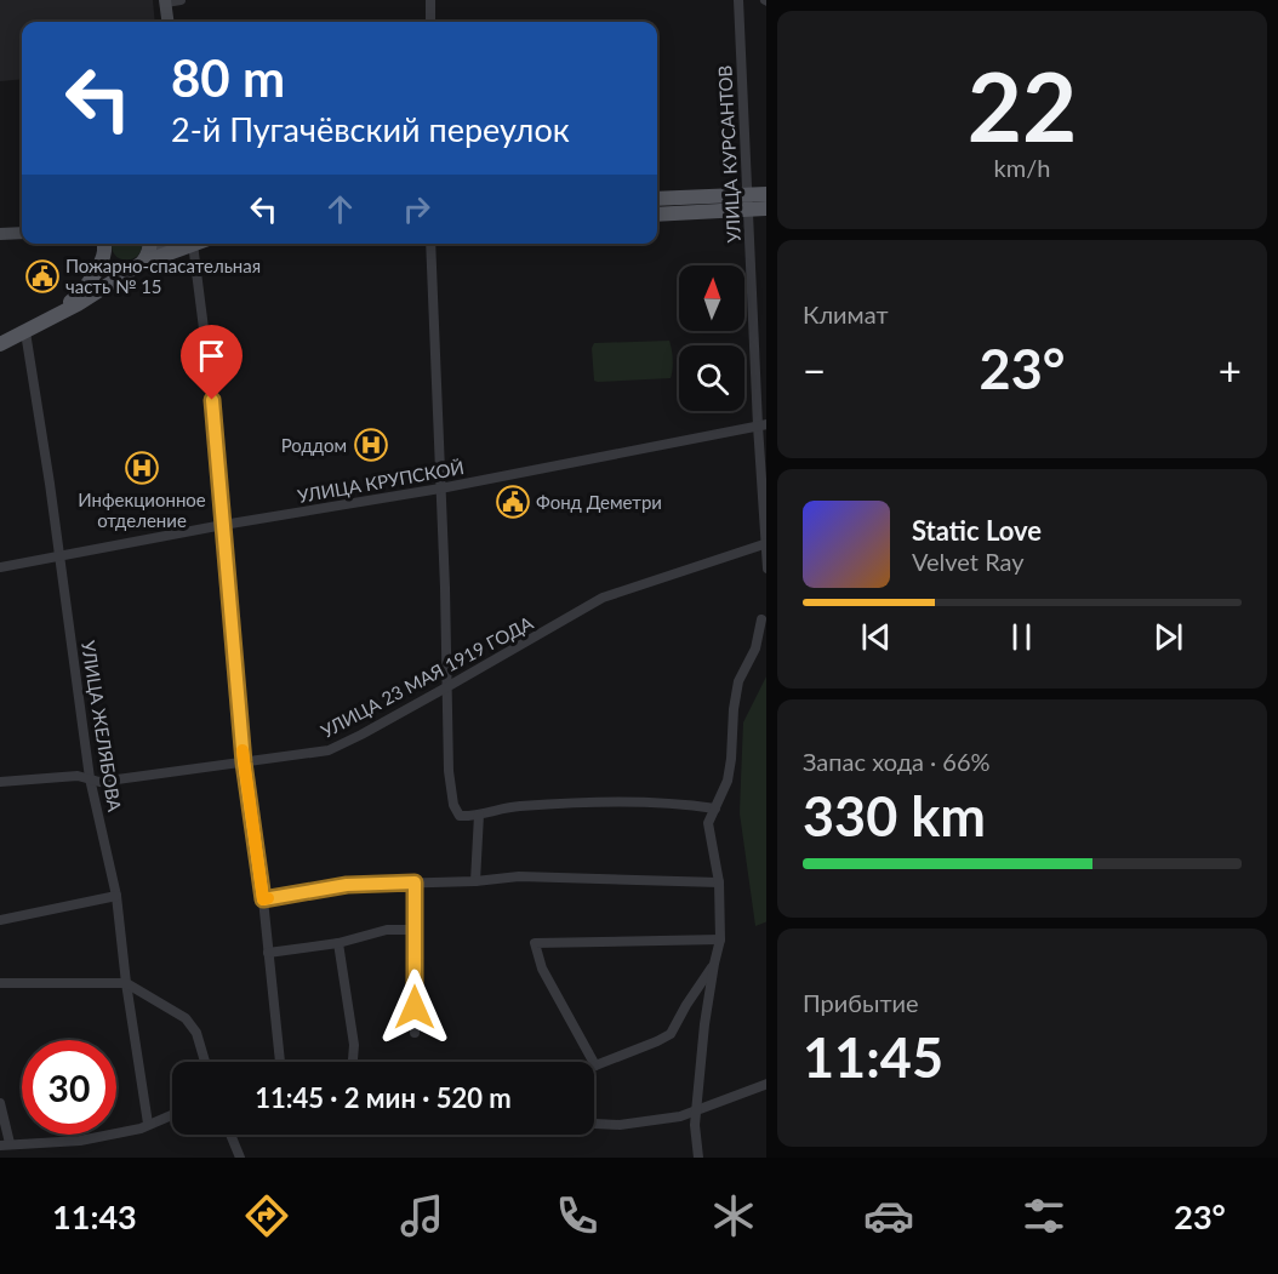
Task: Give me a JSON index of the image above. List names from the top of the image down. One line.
{"streets":{"street":["УЛИЦА КУРСАНТОВ","УЛИЦА КРУПСКОЙ","УЛИЦА 23 МАЯ 1919 ГОДА","УЛИЦА ЖЕЛЯБОВА"]},"crossings":[["УЛИЦА КУРСАНТОВ","УЛИЦА КРУПСКОЙ"],["УЛИЦА КУРСАНТОВ","УЛИЦА 23 МАЯ 1919 ГОДА"],["УЛИЦА КРУПСКОЙ","УЛИЦА ЖЕЛЯБОВА"],["УЛИЦА 23 МАЯ 1919 ГОДА","УЛИЦА ЖЕЛЯБОВА"]],"places":{"public building":["Пожарно-спасательная часть № 15","Фонд Деметри"],"hospital":["Роддом","Инфекционное отделение"]},"north":"top","page":{"tile":[["22","km/h"],"Климат",["Запас хода · 66%","330 km"],["Прибытие","11:45"]],"turn":["80 m","2-й Пугачёвский переулок"],"heat":["−","23°","+"],"song":["Static Love","Velvet Ray"],"limit":"30","trip":"11:45 · 2 мин · 520 m","tabs":["11:43","23°"]}}
